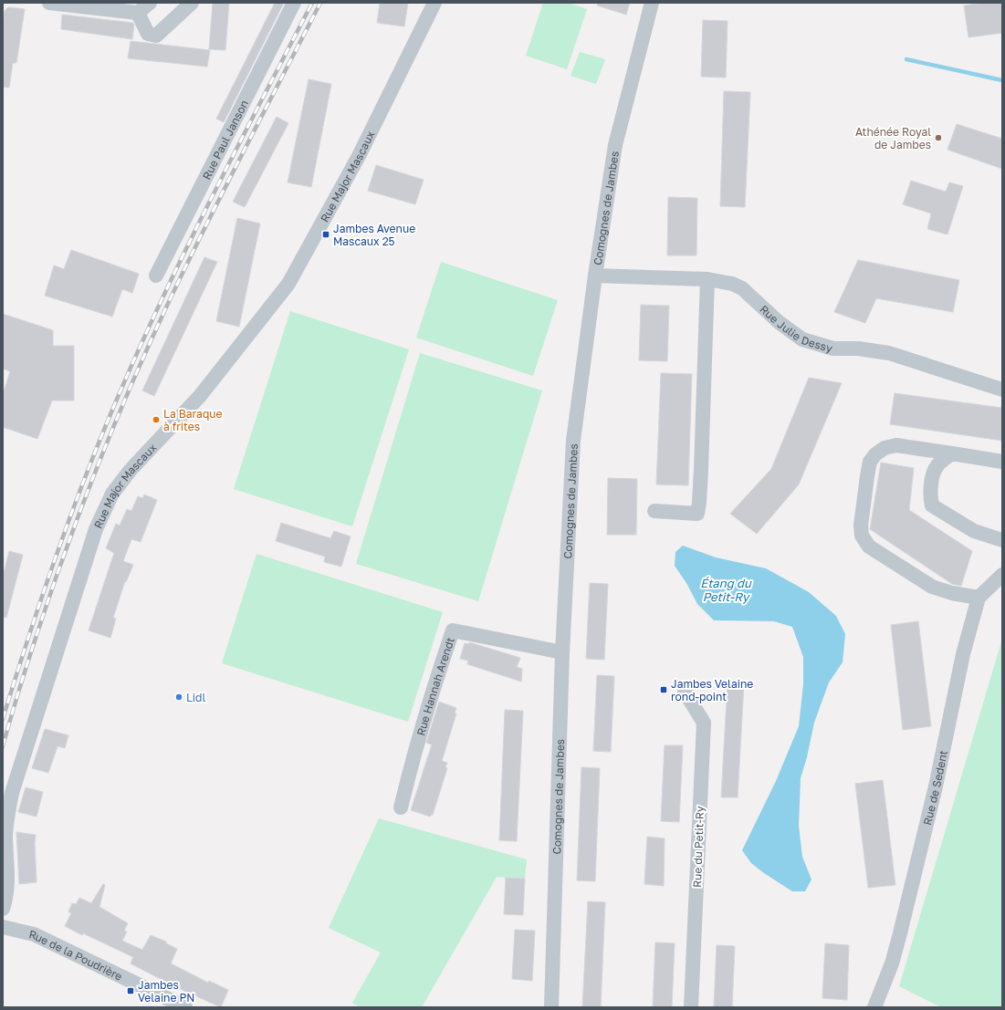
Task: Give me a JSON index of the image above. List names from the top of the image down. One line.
{"streets":{"street":["Rue Paul Janson","Rue Major Mascaux","Comognes de Jambes","Rue Julie Dessy","Rue Hannah Arendt","Rue de Sedent","Rue du Petit-Ry","Rue de la Poudrière"]},"crossings":[["Comognes de Jambes","Rue Julie Dessy"],["Comognes de Jambes","Rue Hannah Arendt"]],"water":["Étang du Petit-Ry"],"places":{"other":["Athénée Royal de Jambes","La Baraque à frites","Lidl"],"transit":["Jambes Avenue Mascaux 25","Jambes Velaine rond-point","Jambes Velaine PN"]}}
